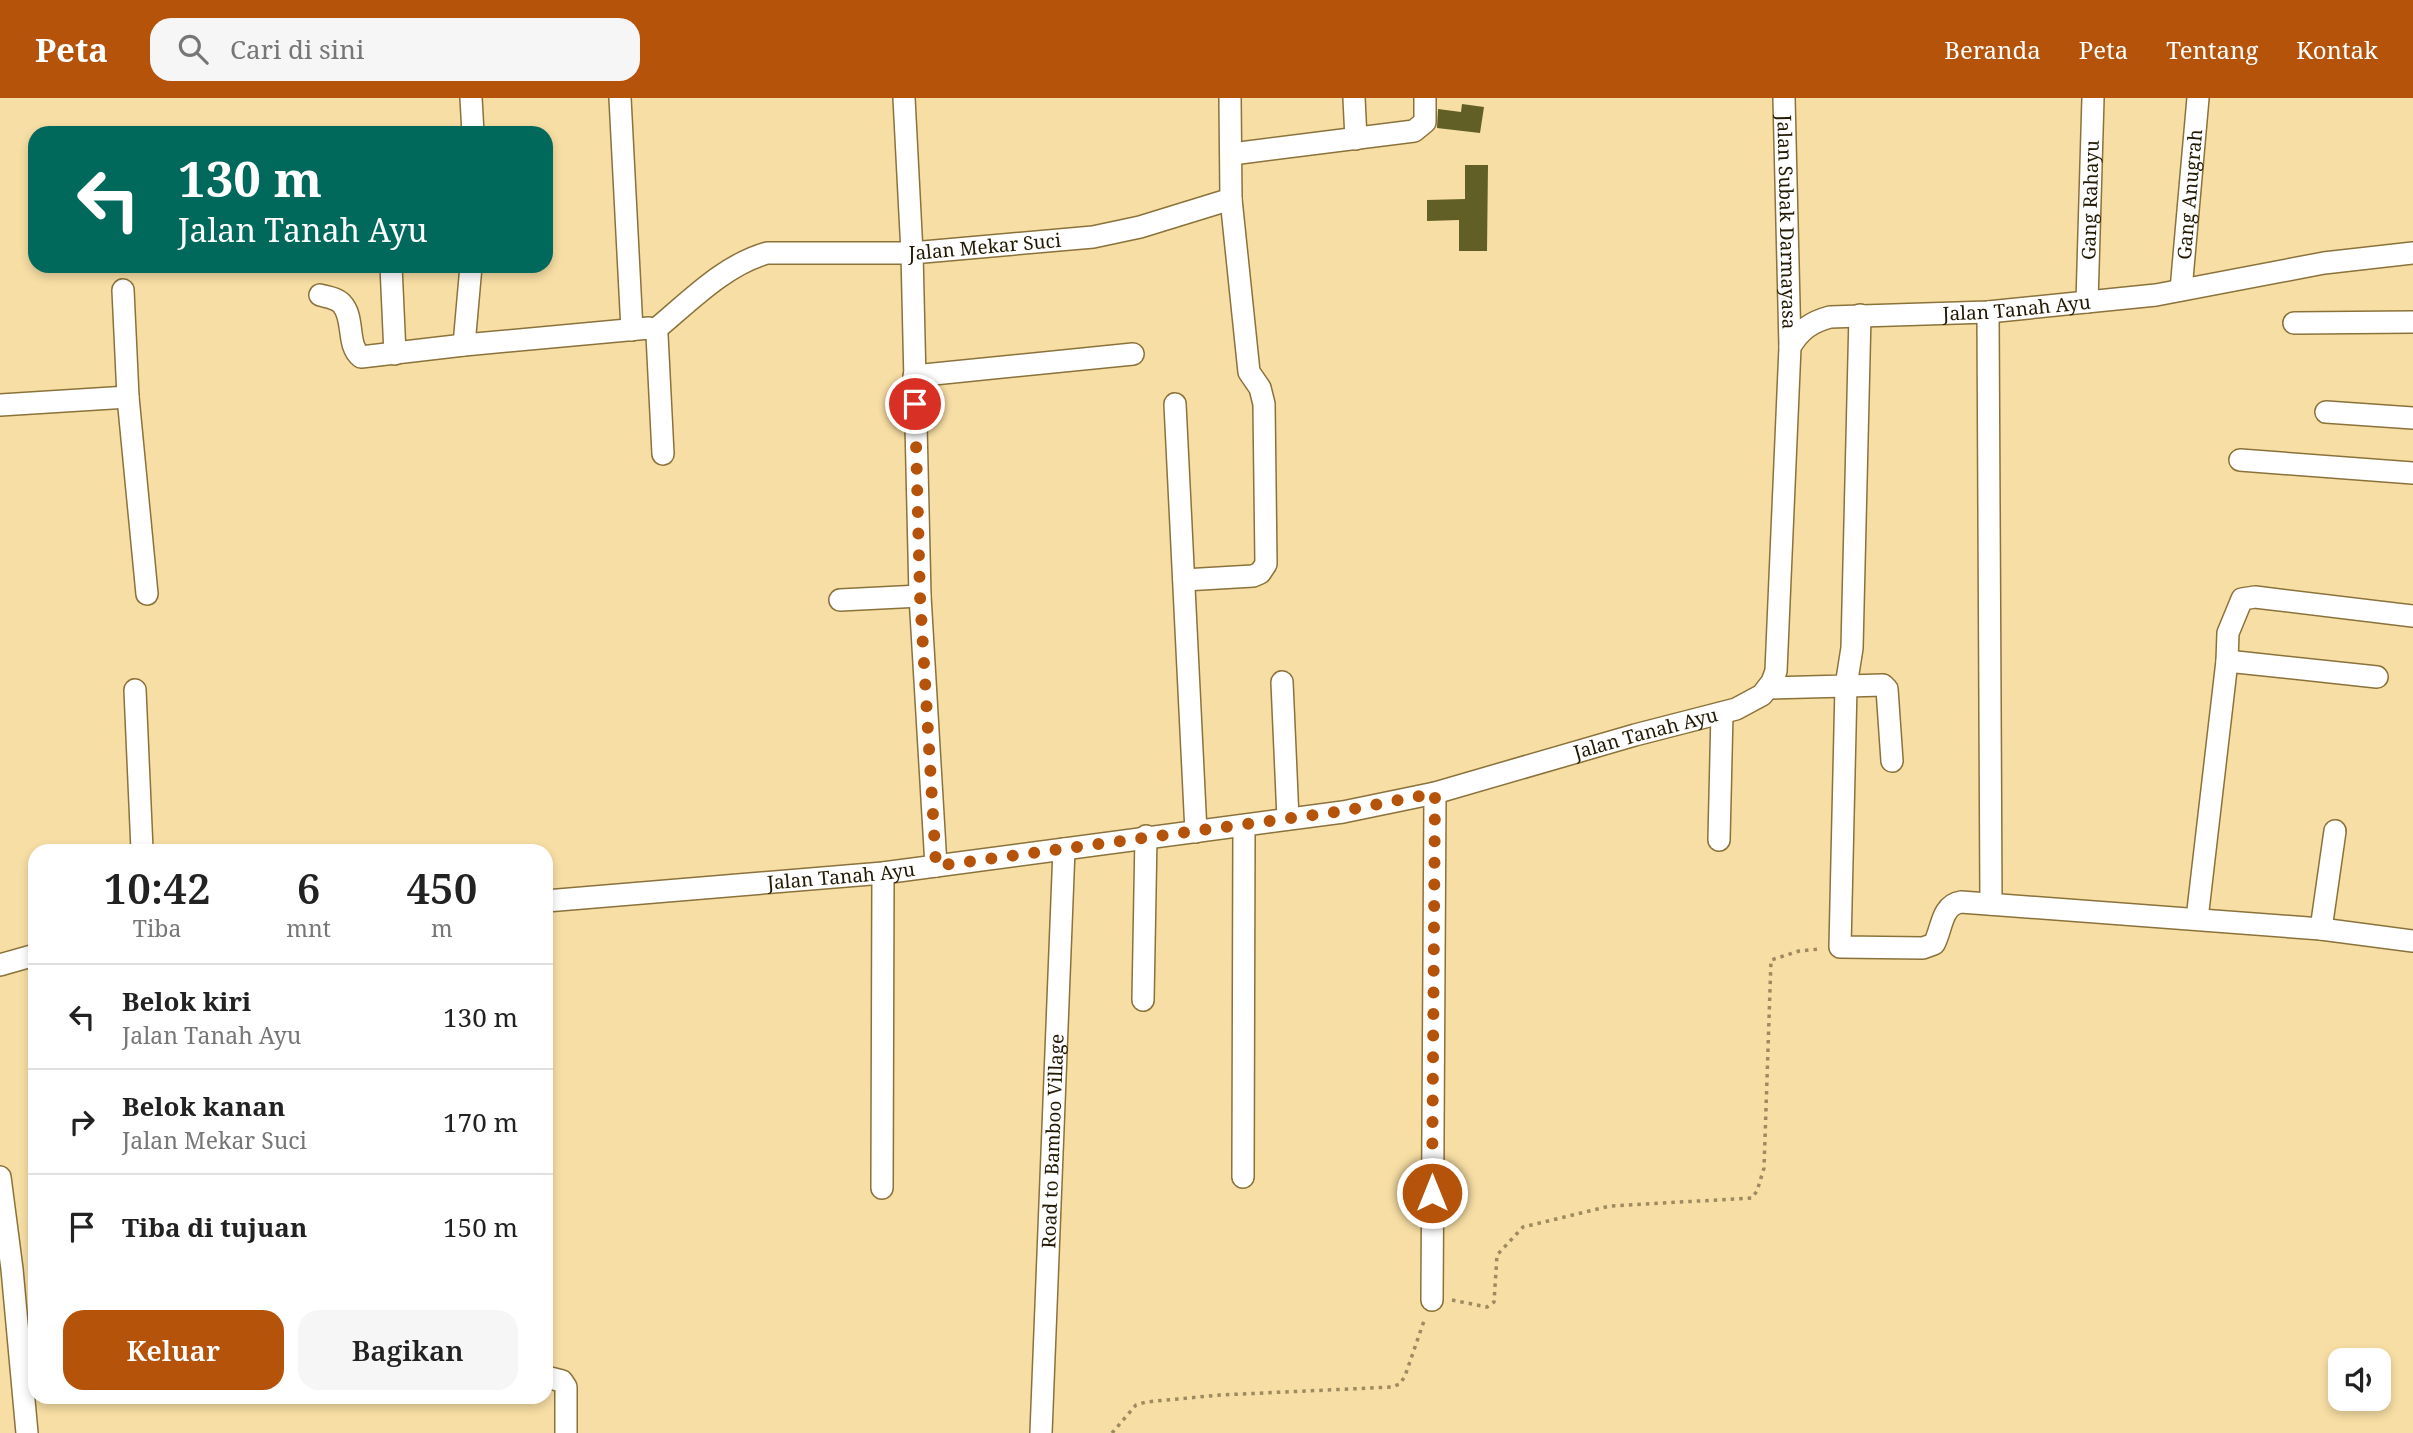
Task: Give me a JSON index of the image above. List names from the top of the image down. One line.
{"streets":{"street":["Gang Anugrah","Gang Rahayu","Jalan Subak Darmayasa","Jalan Mekar Suci","Jalan Tanah Ayu","Road to Bamboo Village"]},"crossings":[["Gang Anugrah","Jalan Tanah Ayu"],["Gang Rahayu","Jalan Tanah Ayu"],["Jalan Subak Darmayasa","Jalan Tanah Ayu"],["Jalan Mekar Suci","Jalan Tanah Ayu"],["Jalan Tanah Ayu","Road to Bamboo Village"]],"page":{"header":"Peta","search":"Cari di sini","nav":["Beranda","Peta","Tentang","Kontak"],"turn":["130 m","Jalan Tanah Ayu"],"eta":["10:42","Tiba","6","mnt","450","m"],"list":[{"name":"Belok kiri","note":"Jalan Tanah Ayu","value":"130 m"},{"name":"Belok kanan","note":"Jalan Mekar Suci","value":"170 m"},{"name":"Tiba di tujuan","value":"150 m"}],"buttons":["Keluar","Bagikan"]}}
